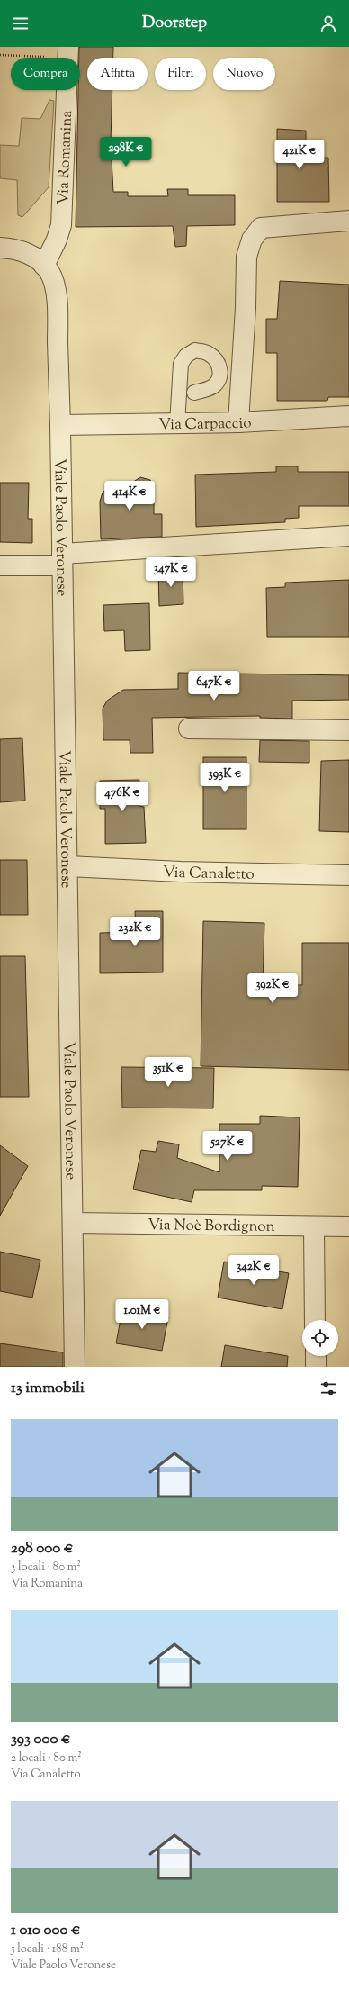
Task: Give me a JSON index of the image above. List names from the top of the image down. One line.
{"streets":{"street":["Via Romanina","Via Carpaccio","Viale Paolo Veronese","Via Canaletto","Via Noè Bordignon"]},"crossings":[["Via Romanina","Viale Paolo Veronese"],["Via Carpaccio","Viale Paolo Veronese"],["Viale Paolo Veronese","Via Canaletto"],["Viale Paolo Veronese","Via Noè Bordignon"]],"page":{"header":"Doorstep","chip":["Compra","Affitta","Filtri","Nuovo"],"price":["298K €","421K €","414K €","347K €","647K €","393K €","476K €","232K €","392K €","351K €","527K €","342K €","1.01M €"],"heading":"13 immobili","list":[{"name":"298 000 €","note":"3 locali · 80 m² · Via Romanina"},{"name":"393 000 €","note":"2 locali · 80 m² · Via Canaletto"},{"name":"1 010 000 €","note":"5 locali · 188 m² · Viale Paolo Veronese"}]}}
